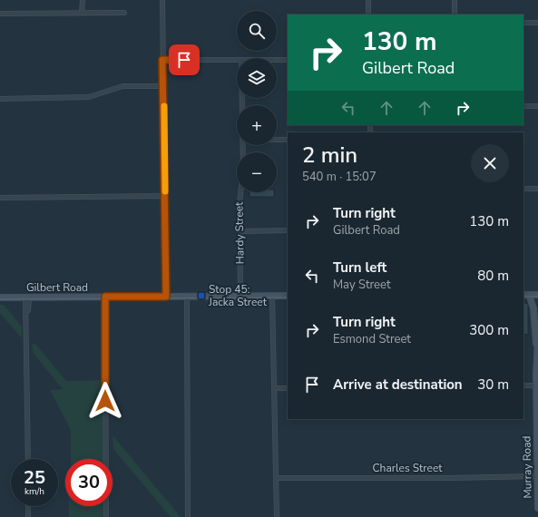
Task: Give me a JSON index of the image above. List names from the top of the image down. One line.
{"streets":{"street":["Hardy Street","Gilbert Road","Murray Road","Charles Street"]},"crossings":[["Hardy Street","Gilbert Road"],["Murray Road","Charles Street"]],"places":{"transit":["Stop 45: Jacka Street"]},"page":{"map_buttons":["+","−"],"turn":["130 m","Gilbert Road"],"heading":["2 min","540 m · 15:07"],"list":[{"name":"Turn right","note":"Gilbert Road","value":"130 m"},{"name":"Turn left","note":"May Street","value":"80 m"},{"name":"Turn right","note":"Esmond Street","value":"300 m"},{"name":"Arrive at destination","value":"30 m"}],"speed":"25 km/h","limit":"30"}}
